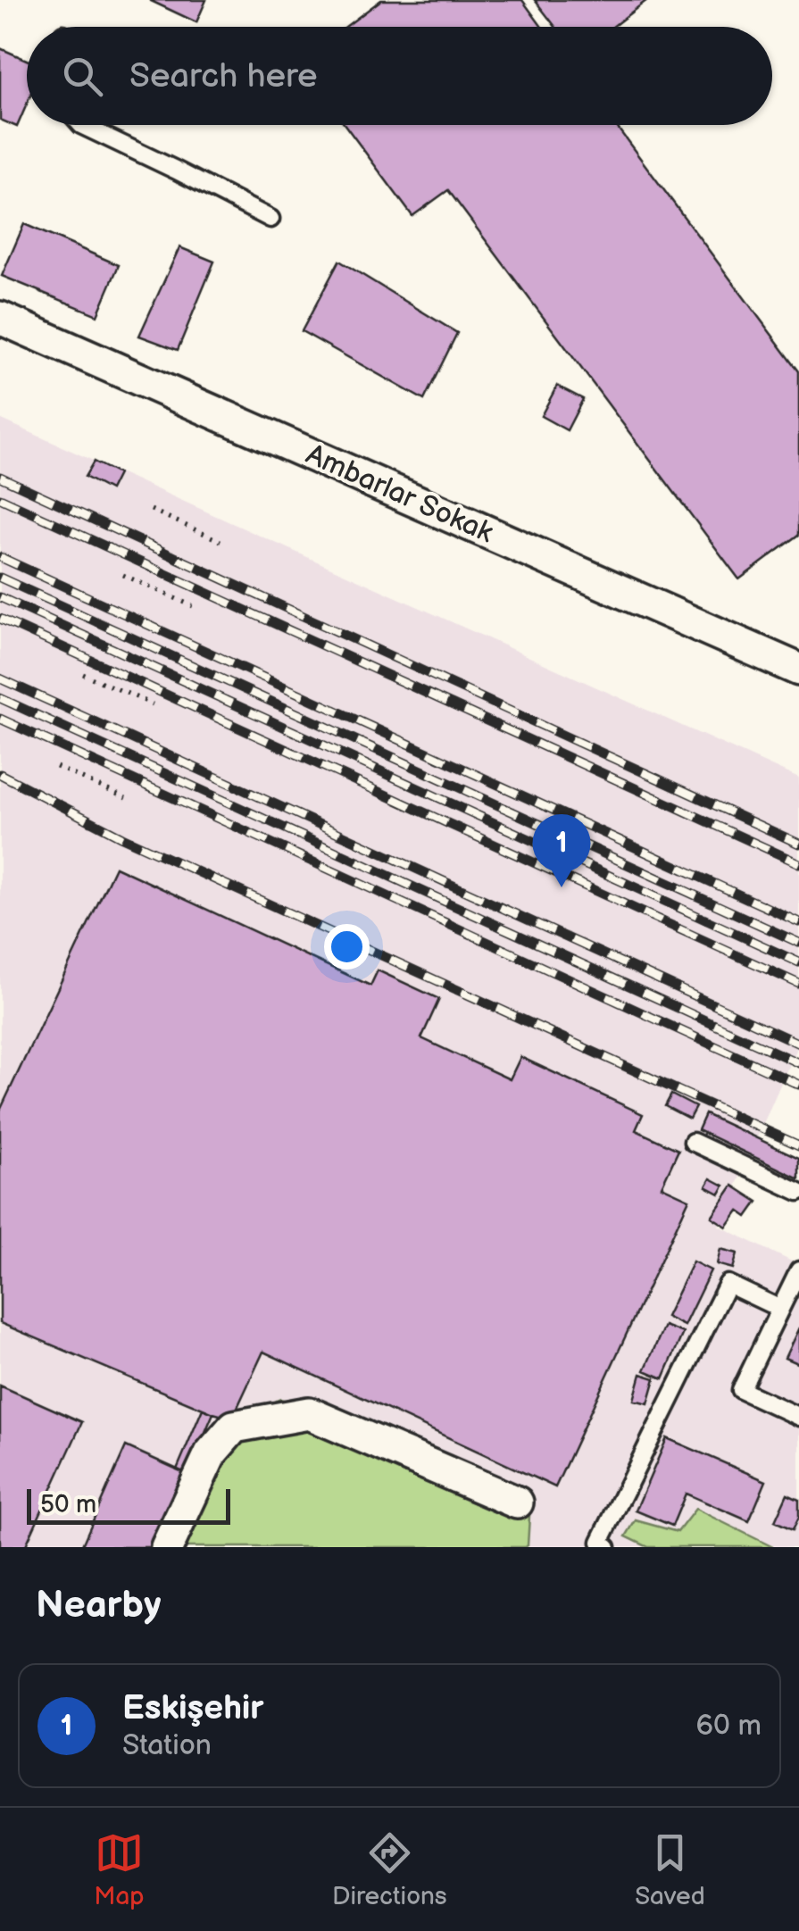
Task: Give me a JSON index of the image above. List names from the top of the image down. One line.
{"streets":{"street":["Ambarlar Sokak"]},"scale_bar":"50 m","page":{"search":"Search here","pins":"1","scale":"50 m","heading":"Nearby","list":[{"mark":"1","name":"Eskişehir","note":"Station","value":"60 m"}],"nav":["Map","Directions","Saved"]}}
